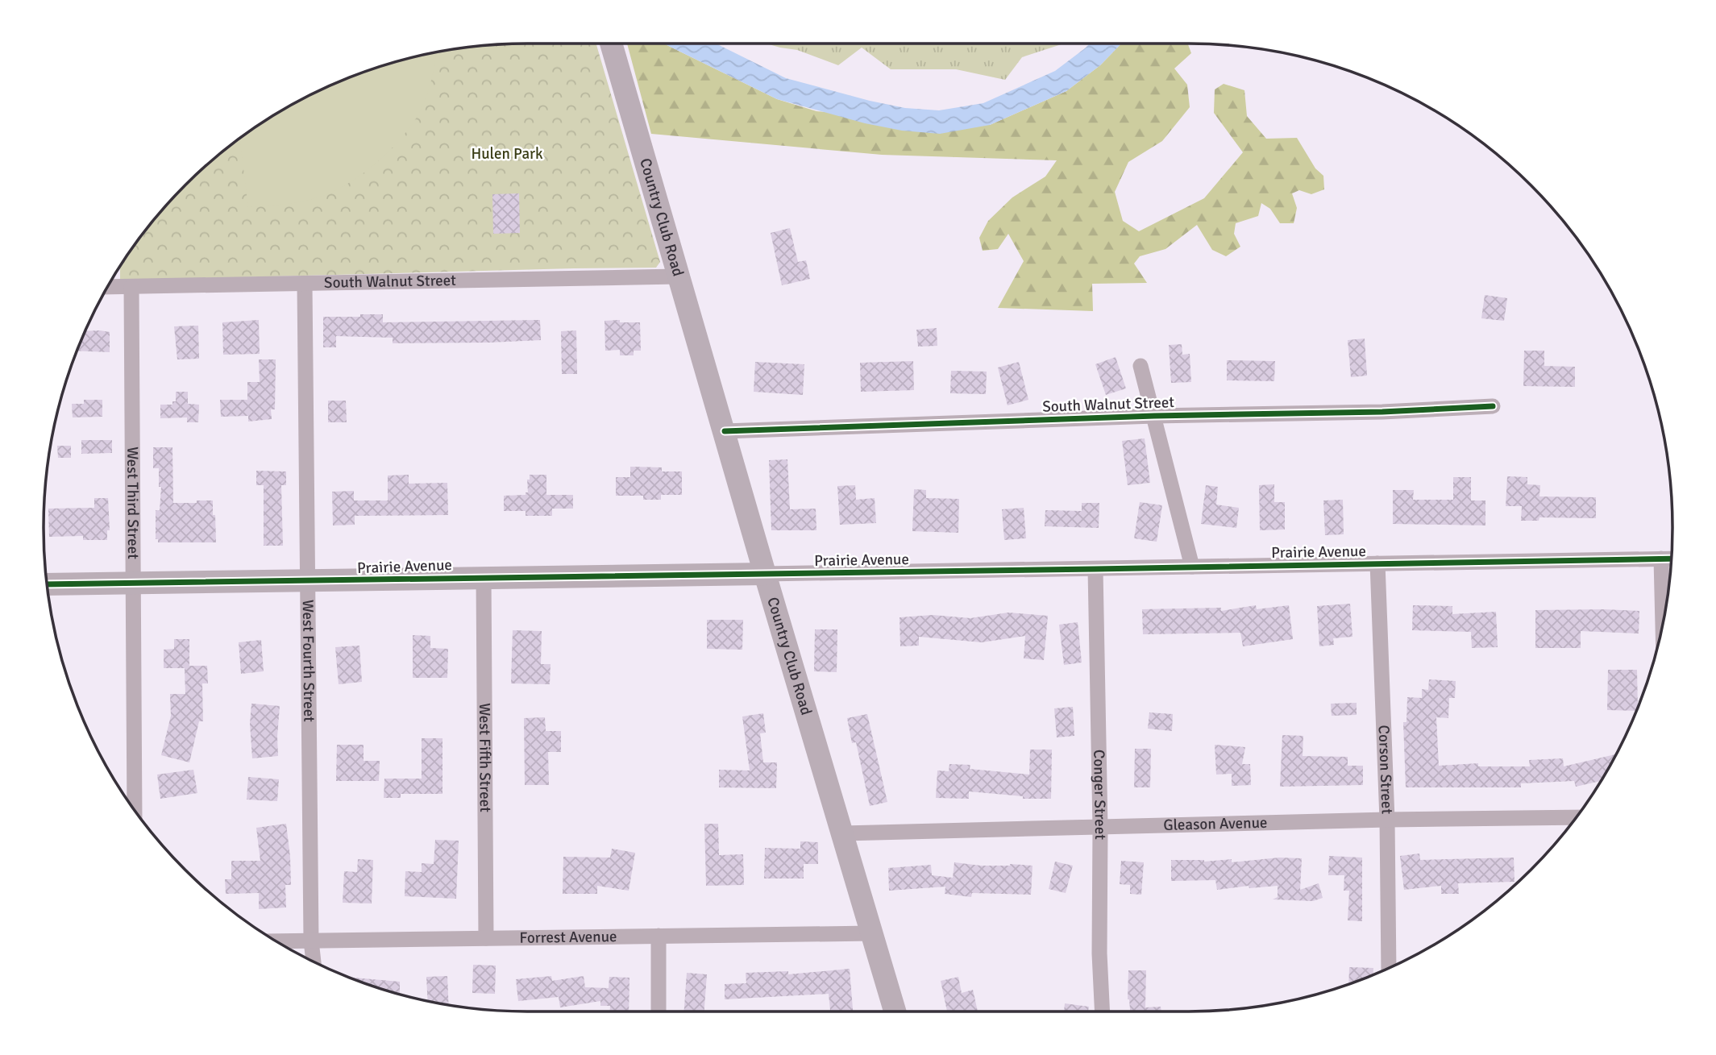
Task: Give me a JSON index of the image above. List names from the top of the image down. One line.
{"streets":{"main road":["Country Club Road","Prairie Avenue"],"street":["South Walnut Street","West Third Street","West Fourth Street","West Fifth Street","Corson Street","Conger Street","Gleason Avenue","Forrest Avenue"]},"crossings":[["Country Club Road","South Walnut Street"],["Country Club Road","Prairie Avenue"],["Country Club Road","Gleason Avenue"],["Country Club Road","Forrest Avenue"],["South Walnut Street","West Third Street"],["South Walnut Street","West Fourth Street"],["West Third Street","Prairie Avenue"],["Prairie Avenue","West Fourth Street"],["Prairie Avenue","West Fifth Street"],["Prairie Avenue","Corson Street"],["Prairie Avenue","Conger Street"],["West Fourth Street","Forrest Avenue"],["West Fifth Street","Forrest Avenue"],["Corson Street","Gleason Avenue"],["Conger Street","Gleason Avenue"]],"parks":["Hulen Park"]}
